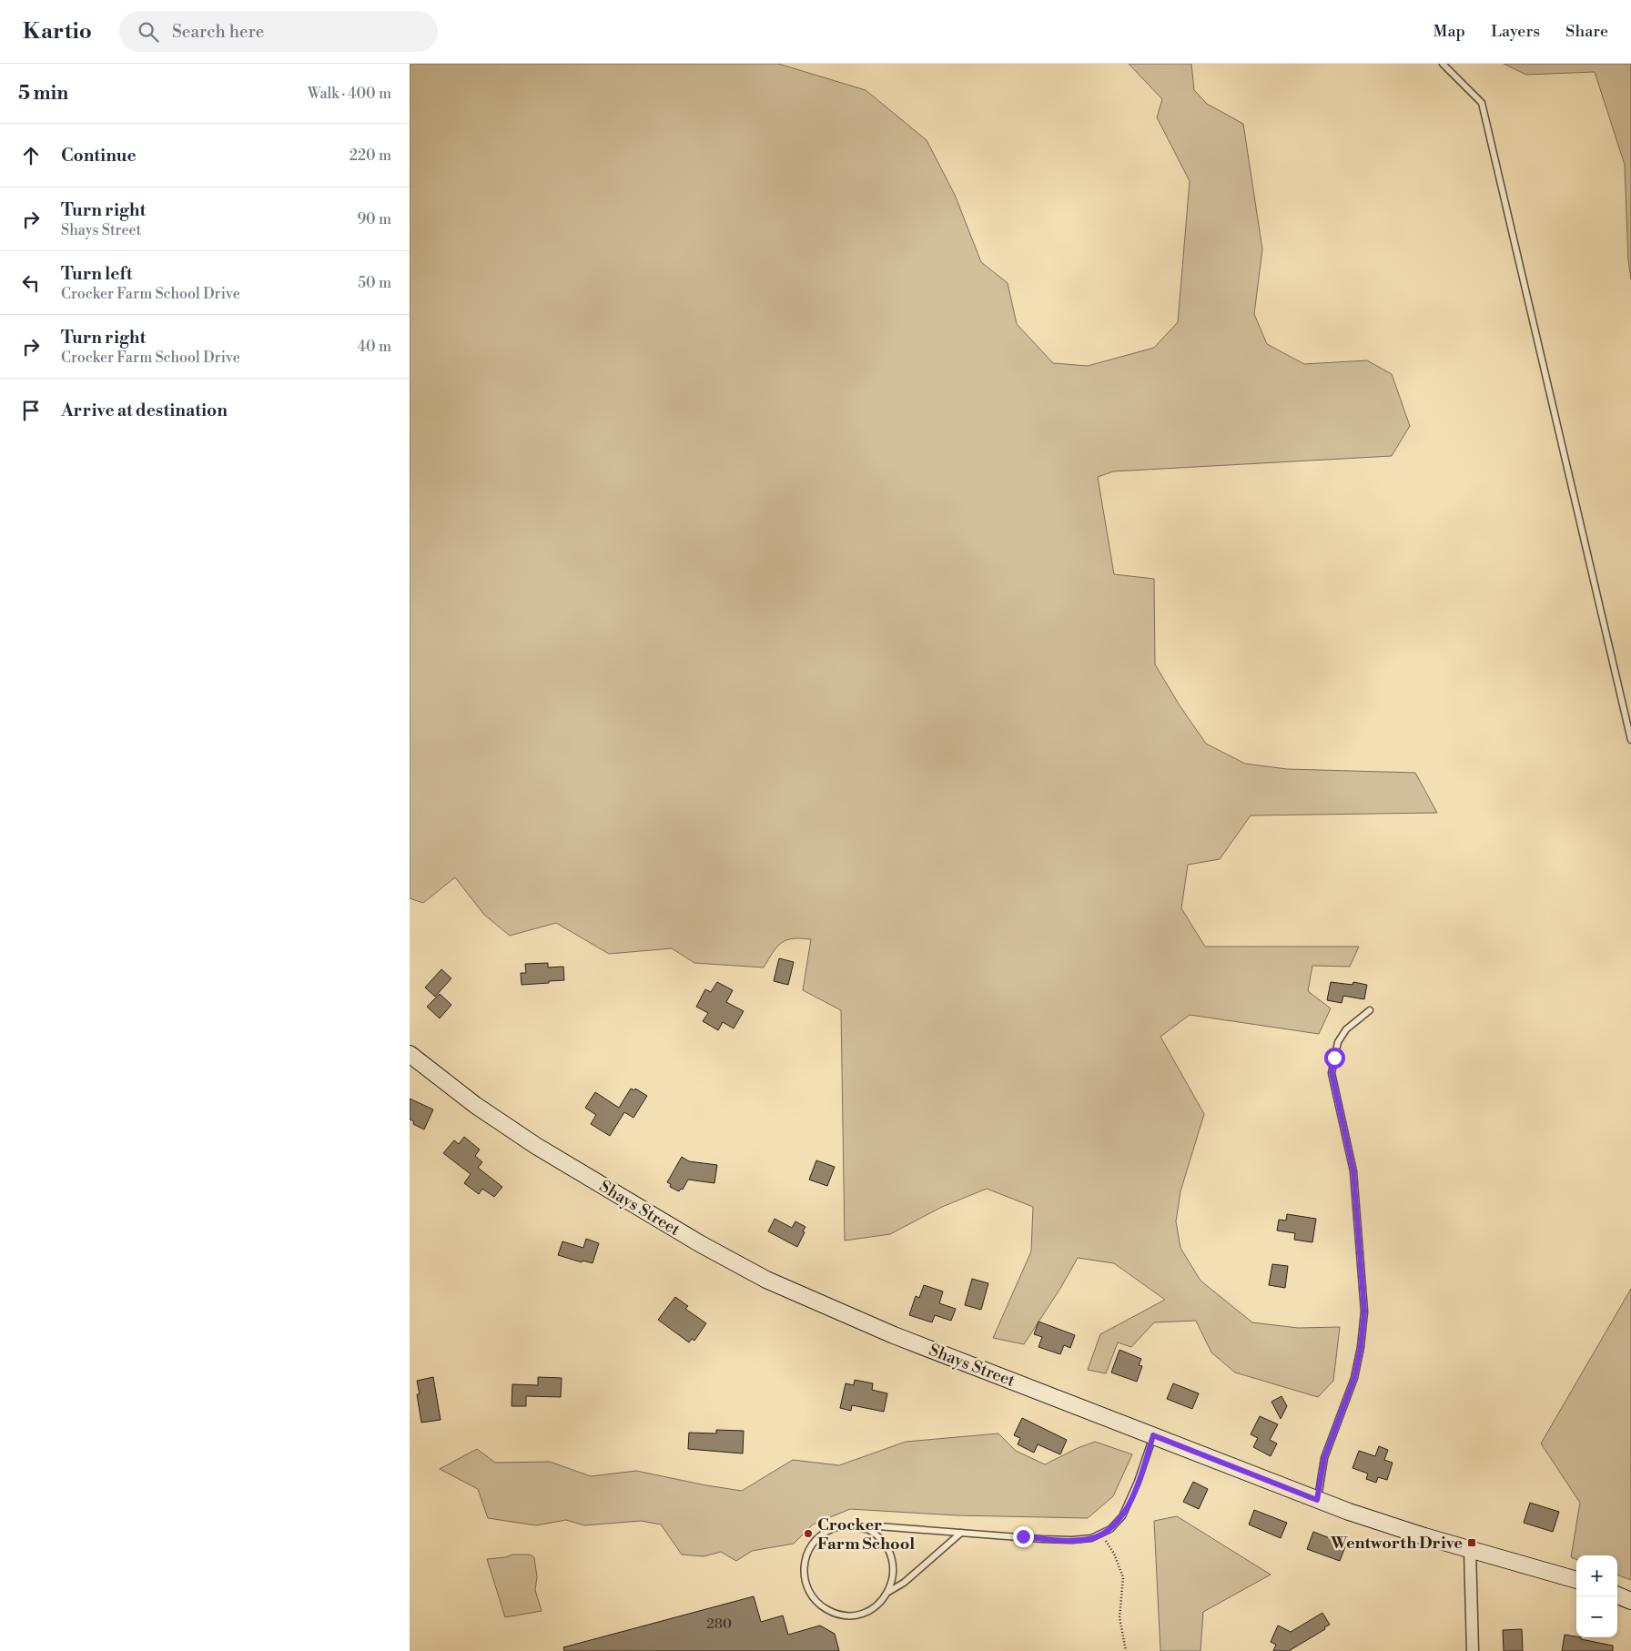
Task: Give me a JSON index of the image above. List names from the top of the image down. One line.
{"streets":{"main road":["Shays Street"]},"places":{"other":["Crocker Farm School"],"transit":["Wentworth Drive"]},"house_numbers":["280"],"page":{"header":"Kartio","search":"Search here","nav":["Map","Layers","Share"],"heading":["5 min","Walk · 400 m"],"list":[["Continue","220 m"],["Turn right","Shays Street","90 m"],["Turn left","Crocker Farm School Drive","50 m"],["Turn right","Crocker Farm School Drive","40 m"],"Arrive at destination"],"map_buttons":["+","−"]}}
